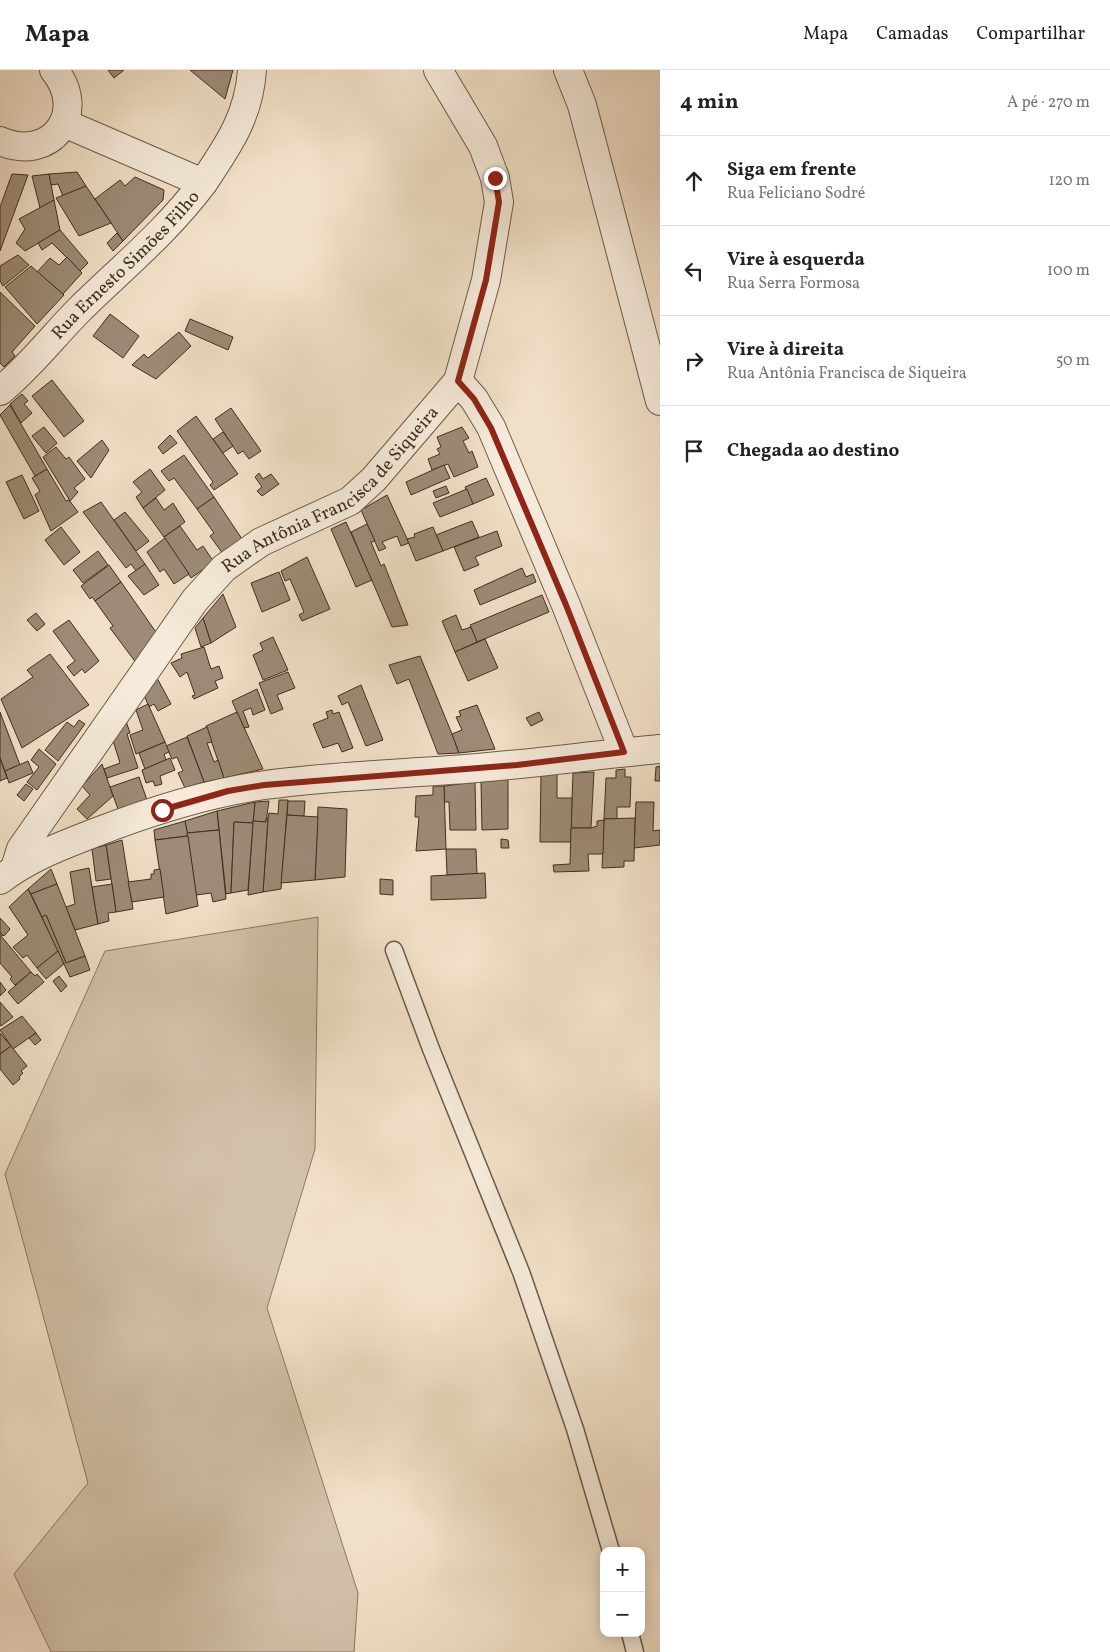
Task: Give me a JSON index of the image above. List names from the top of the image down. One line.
{"streets":{"street":["Rua Ernesto Simões Filho","Rua Antônia Francisca de Siqueira"]},"page":{"header":"Mapa","nav":["Mapa","Camadas","Compartilhar"],"heading":["4 min","A pé · 270 m"],"list":[["Siga em frente","Rua Feliciano Sodré","120 m"],["Vire à esquerda","Rua Serra Formosa","100 m"],["Vire à direita","Rua Antônia Francisca de Siqueira","50 m"],"Chegada ao destino"],"map_buttons":["+","−"]}}
